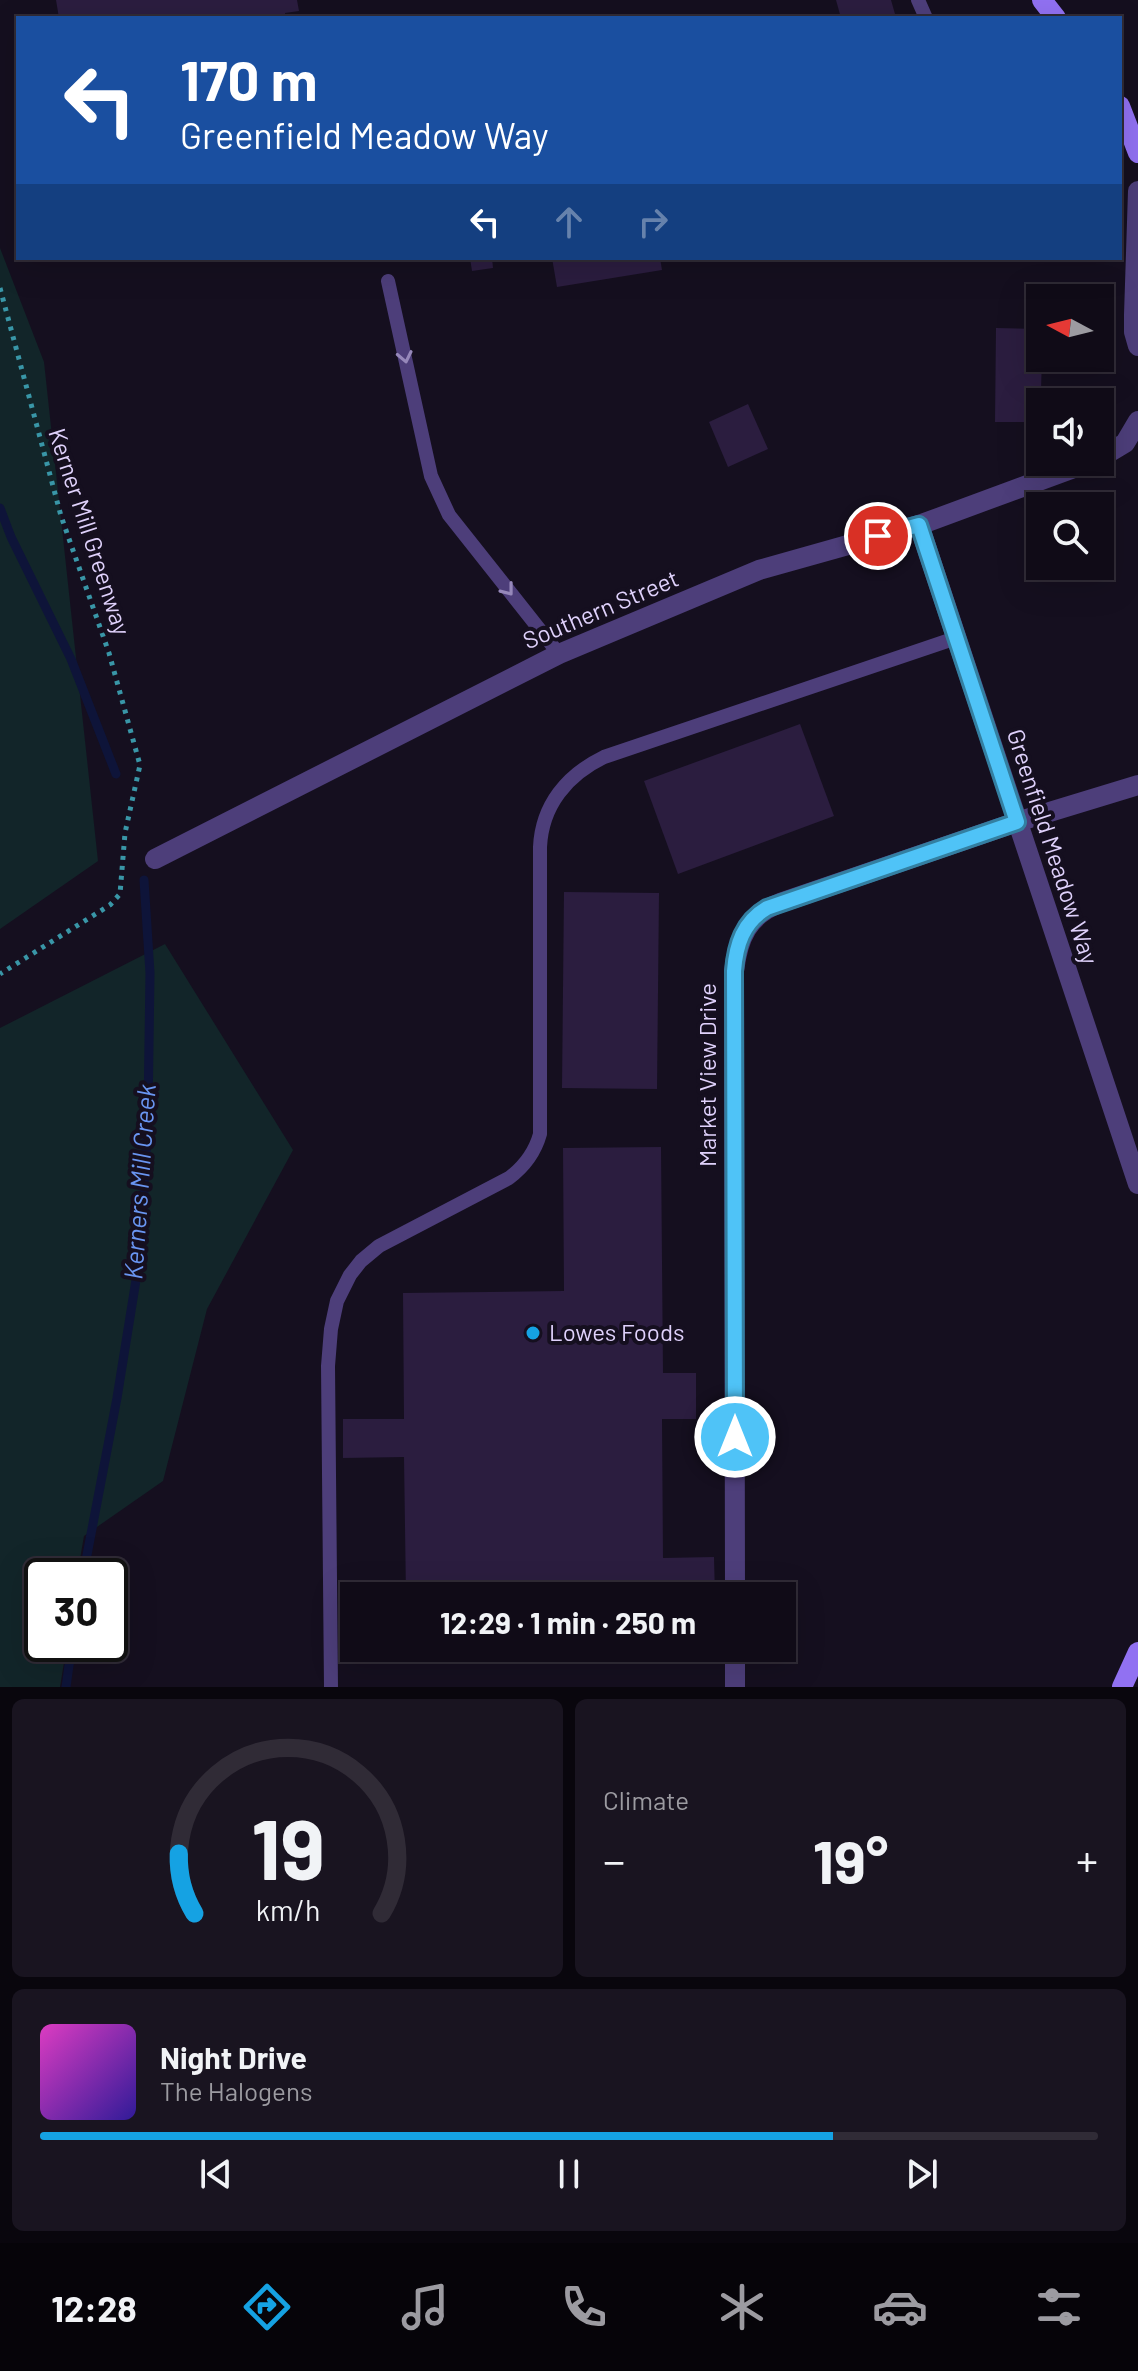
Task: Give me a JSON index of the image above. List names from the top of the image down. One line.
{"streets":{"street":["Southern Street","Greenfield Meadow Way","Market View Drive"],"path":["Kerner Mill Greenway"]},"crossings":[["Southern Street","Greenfield Meadow Way"],["Greenfield Meadow Way","Market View Drive"]],"water":["Kerners Mill Creek"],"places":["Lowes Foods"],"north":"left","page":{"turn":["170 m","Greenfield Meadow Way"],"limit":"30","trip":"12:29 · 1 min · 250 m","tile":"Climate","heat":["−","19°","+"],"song":["Night Drive","The Halogens"],"tabs":"12:28","gauge":["19","km/h"]}}
